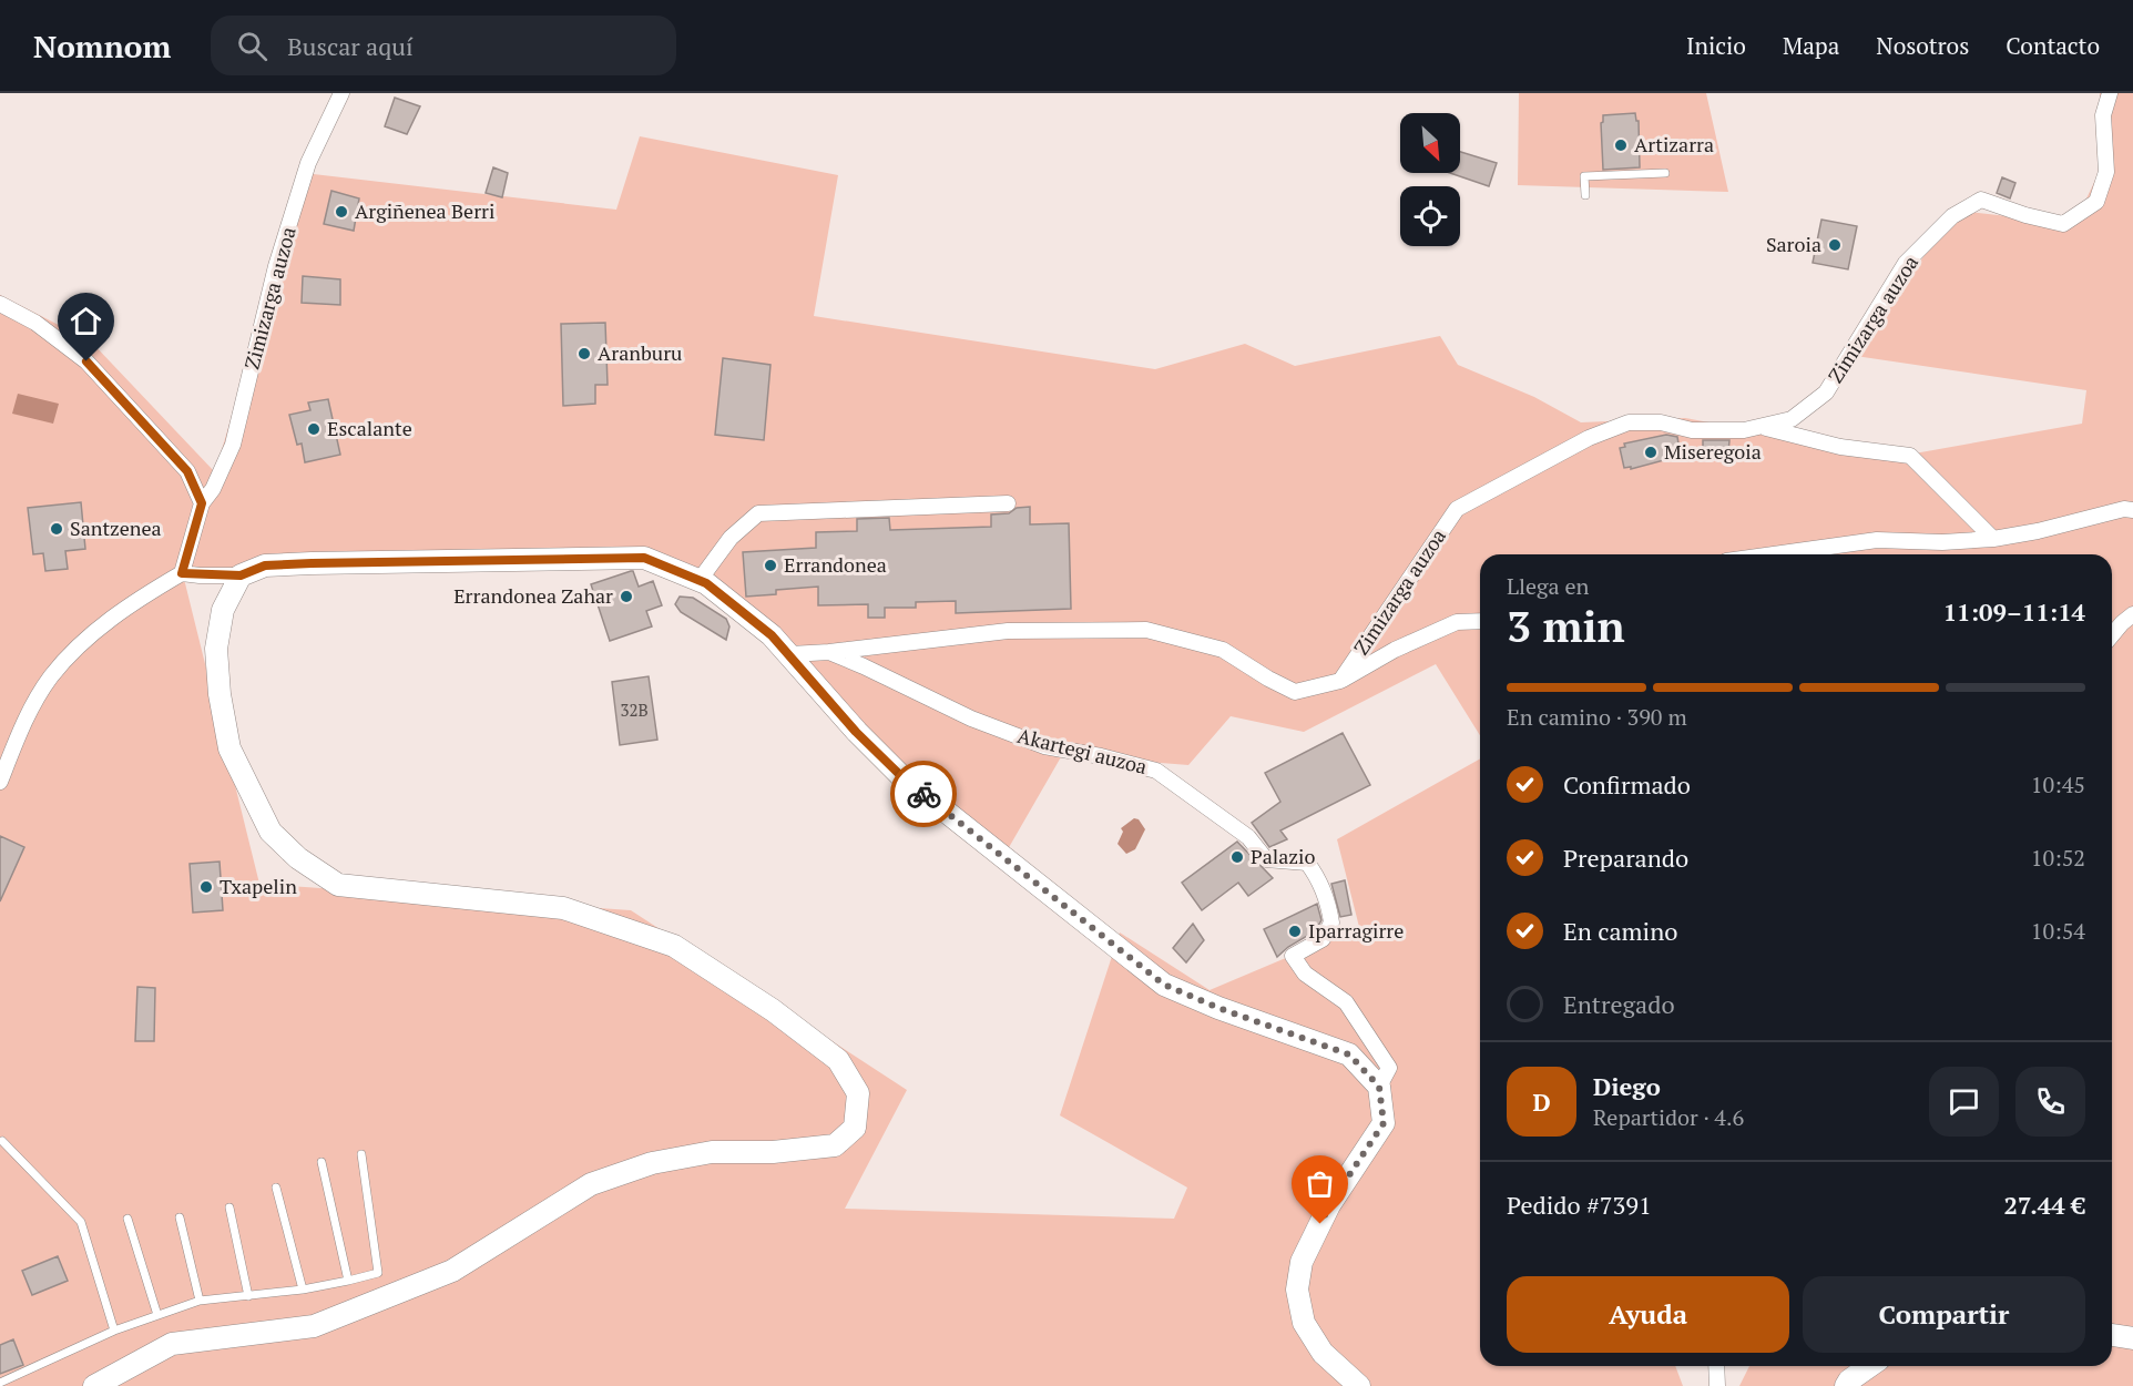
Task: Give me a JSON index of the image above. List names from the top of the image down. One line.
{"streets":{"street":["Zimizarga auzoa","Akartegi auzoa"]},"crossings":[["Zimizarga auzoa","Akartegi auzoa"]],"places":["Artizarra","Argiñenea Berri","Saroia","Aranburu","Escalante","Miseregoia","Santzenea","Errandonea","Errandonea Zahar","Palazio","Txapelin","Iparragirre"],"house_numbers":["32B"],"north":"bottom right","page":{"header":"Nomnom","search":"Buscar aquí","nav":["Inicio","Mapa","Nosotros","Contacto"],"heading":["3 min","Llega en","11:09–11:14"],"panel":["Diego","Repartidor · 4.6","Pedido #7391","27.44 €"],"bar":"En camino · 390 m","list":[["Confirmado","10:45"],["Preparando","10:52"],["En camino","10:54"],"Entregado"],"round":"D","buttons":["Ayuda","Compartir"]}}
